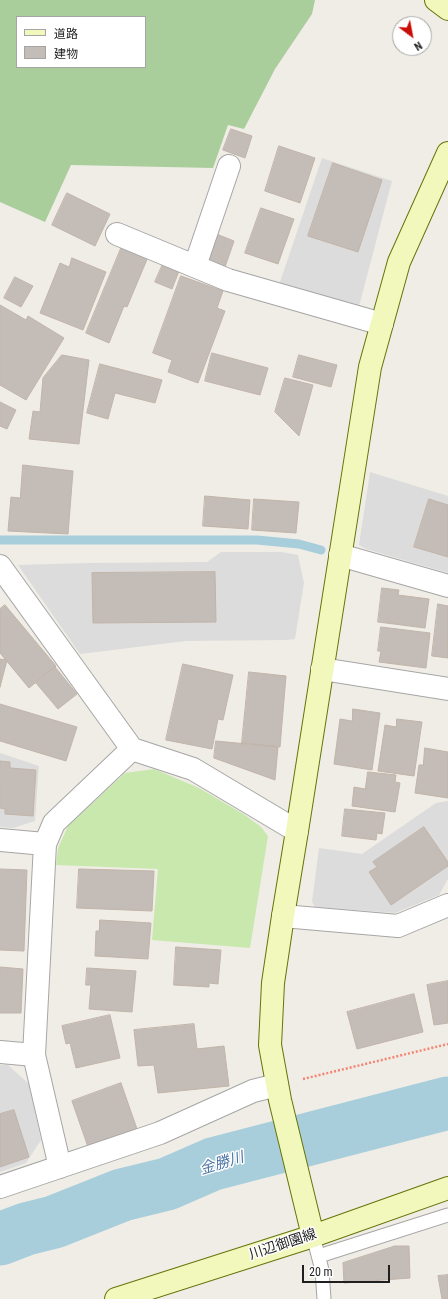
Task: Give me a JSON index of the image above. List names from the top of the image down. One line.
{"streets":{"street":["川辺御園線"]},"water":["金勝川"],"legend":["道路","建物"],"scale_bar":"20 m","north":"bottom right"}
